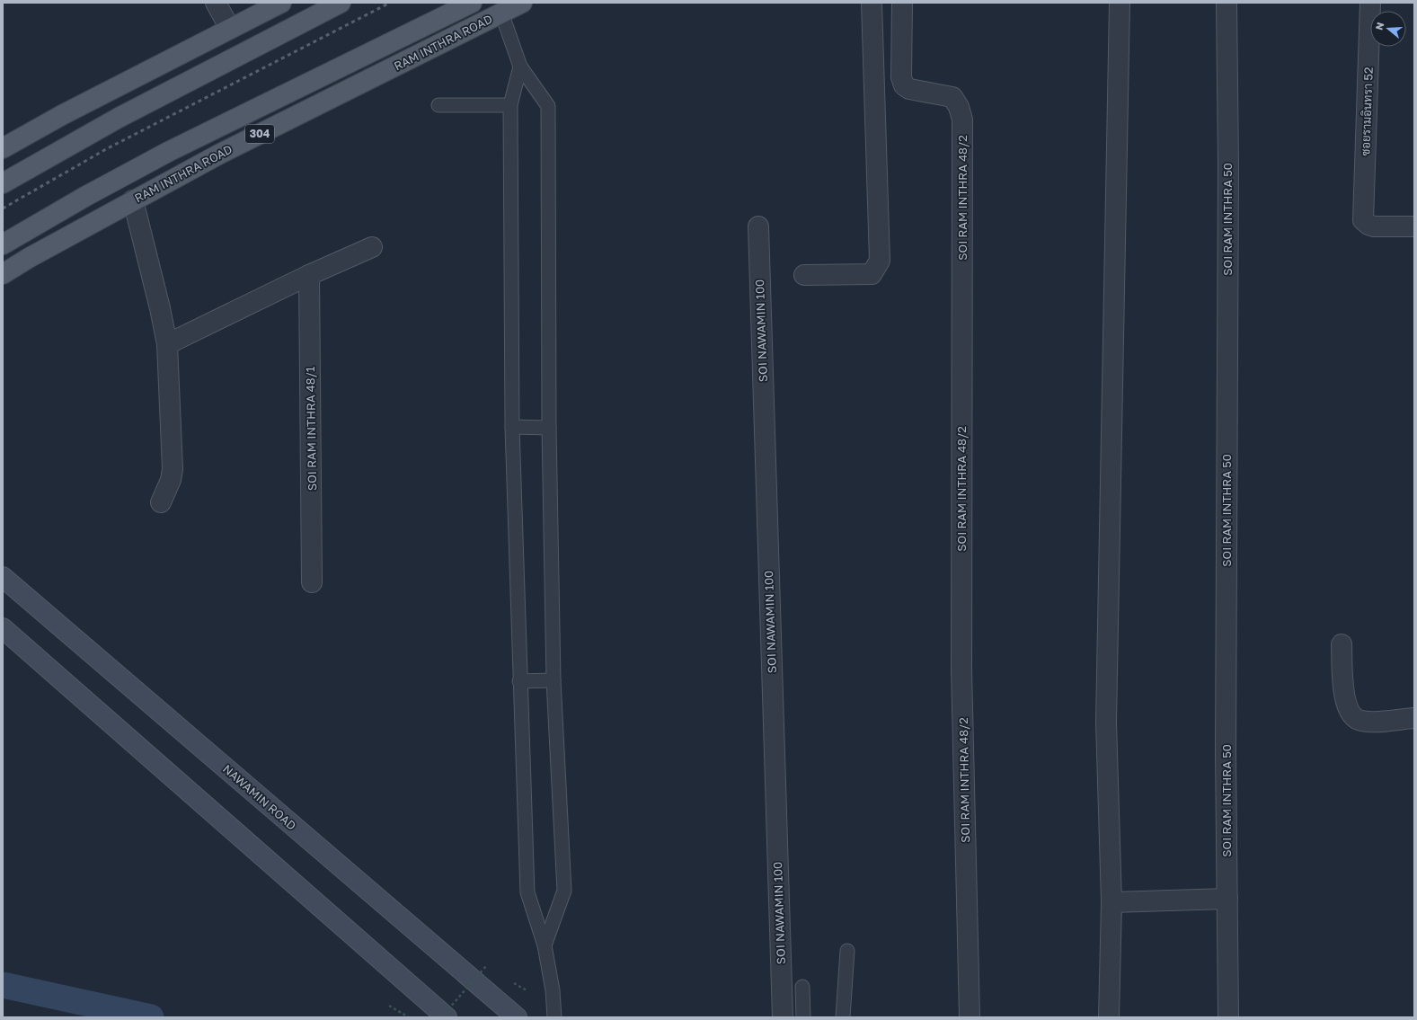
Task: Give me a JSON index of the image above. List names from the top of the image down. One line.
{"streets":{"main road":["RAM INTHRA ROAD","304","NAWAMIN ROAD"],"street":["ซอยรามอินทรา 52","SOI RAM INTHRA 48/2","SOI RAM INTHRA 50","SOI NAWAMIN 100","SOI RAM INTHRA 48/1"]},"north":"left"}
